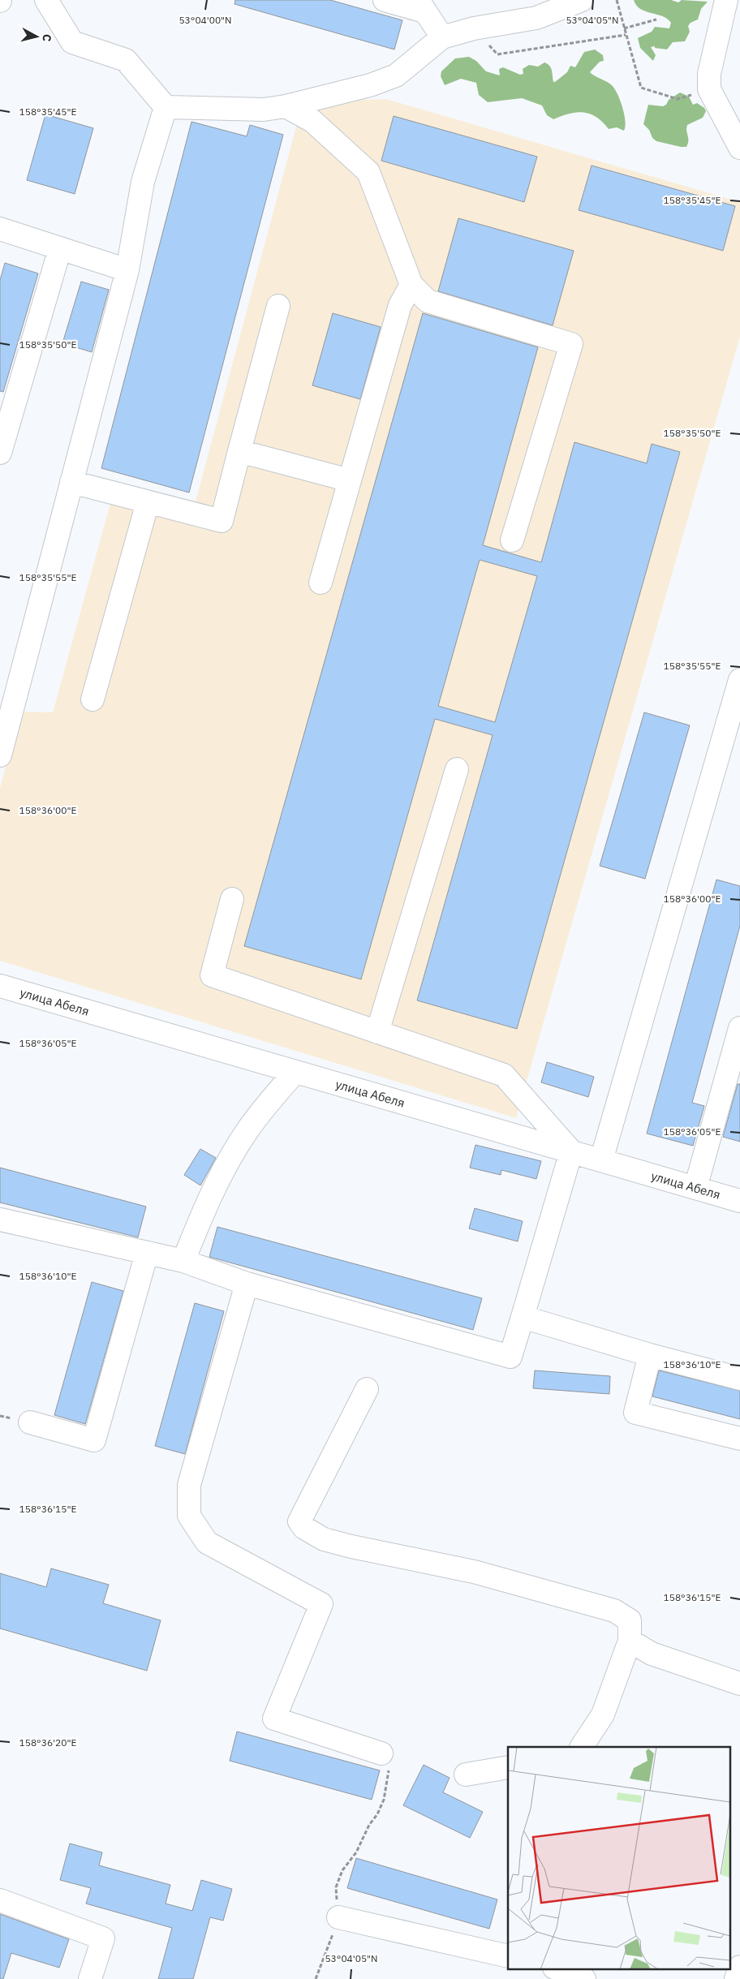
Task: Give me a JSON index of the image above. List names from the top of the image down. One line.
{"streets":{"street":["улица Абеля"]},"north":"right","coordinates":["53°04'00\"N","53°04'05\"N","158°35'45\"E","158°35'50\"E","158°35'55\"E","158°36'00\"E","158°36'05\"E","158°36'10\"E","158°36'15\"E","158°36'20\"E"]}
